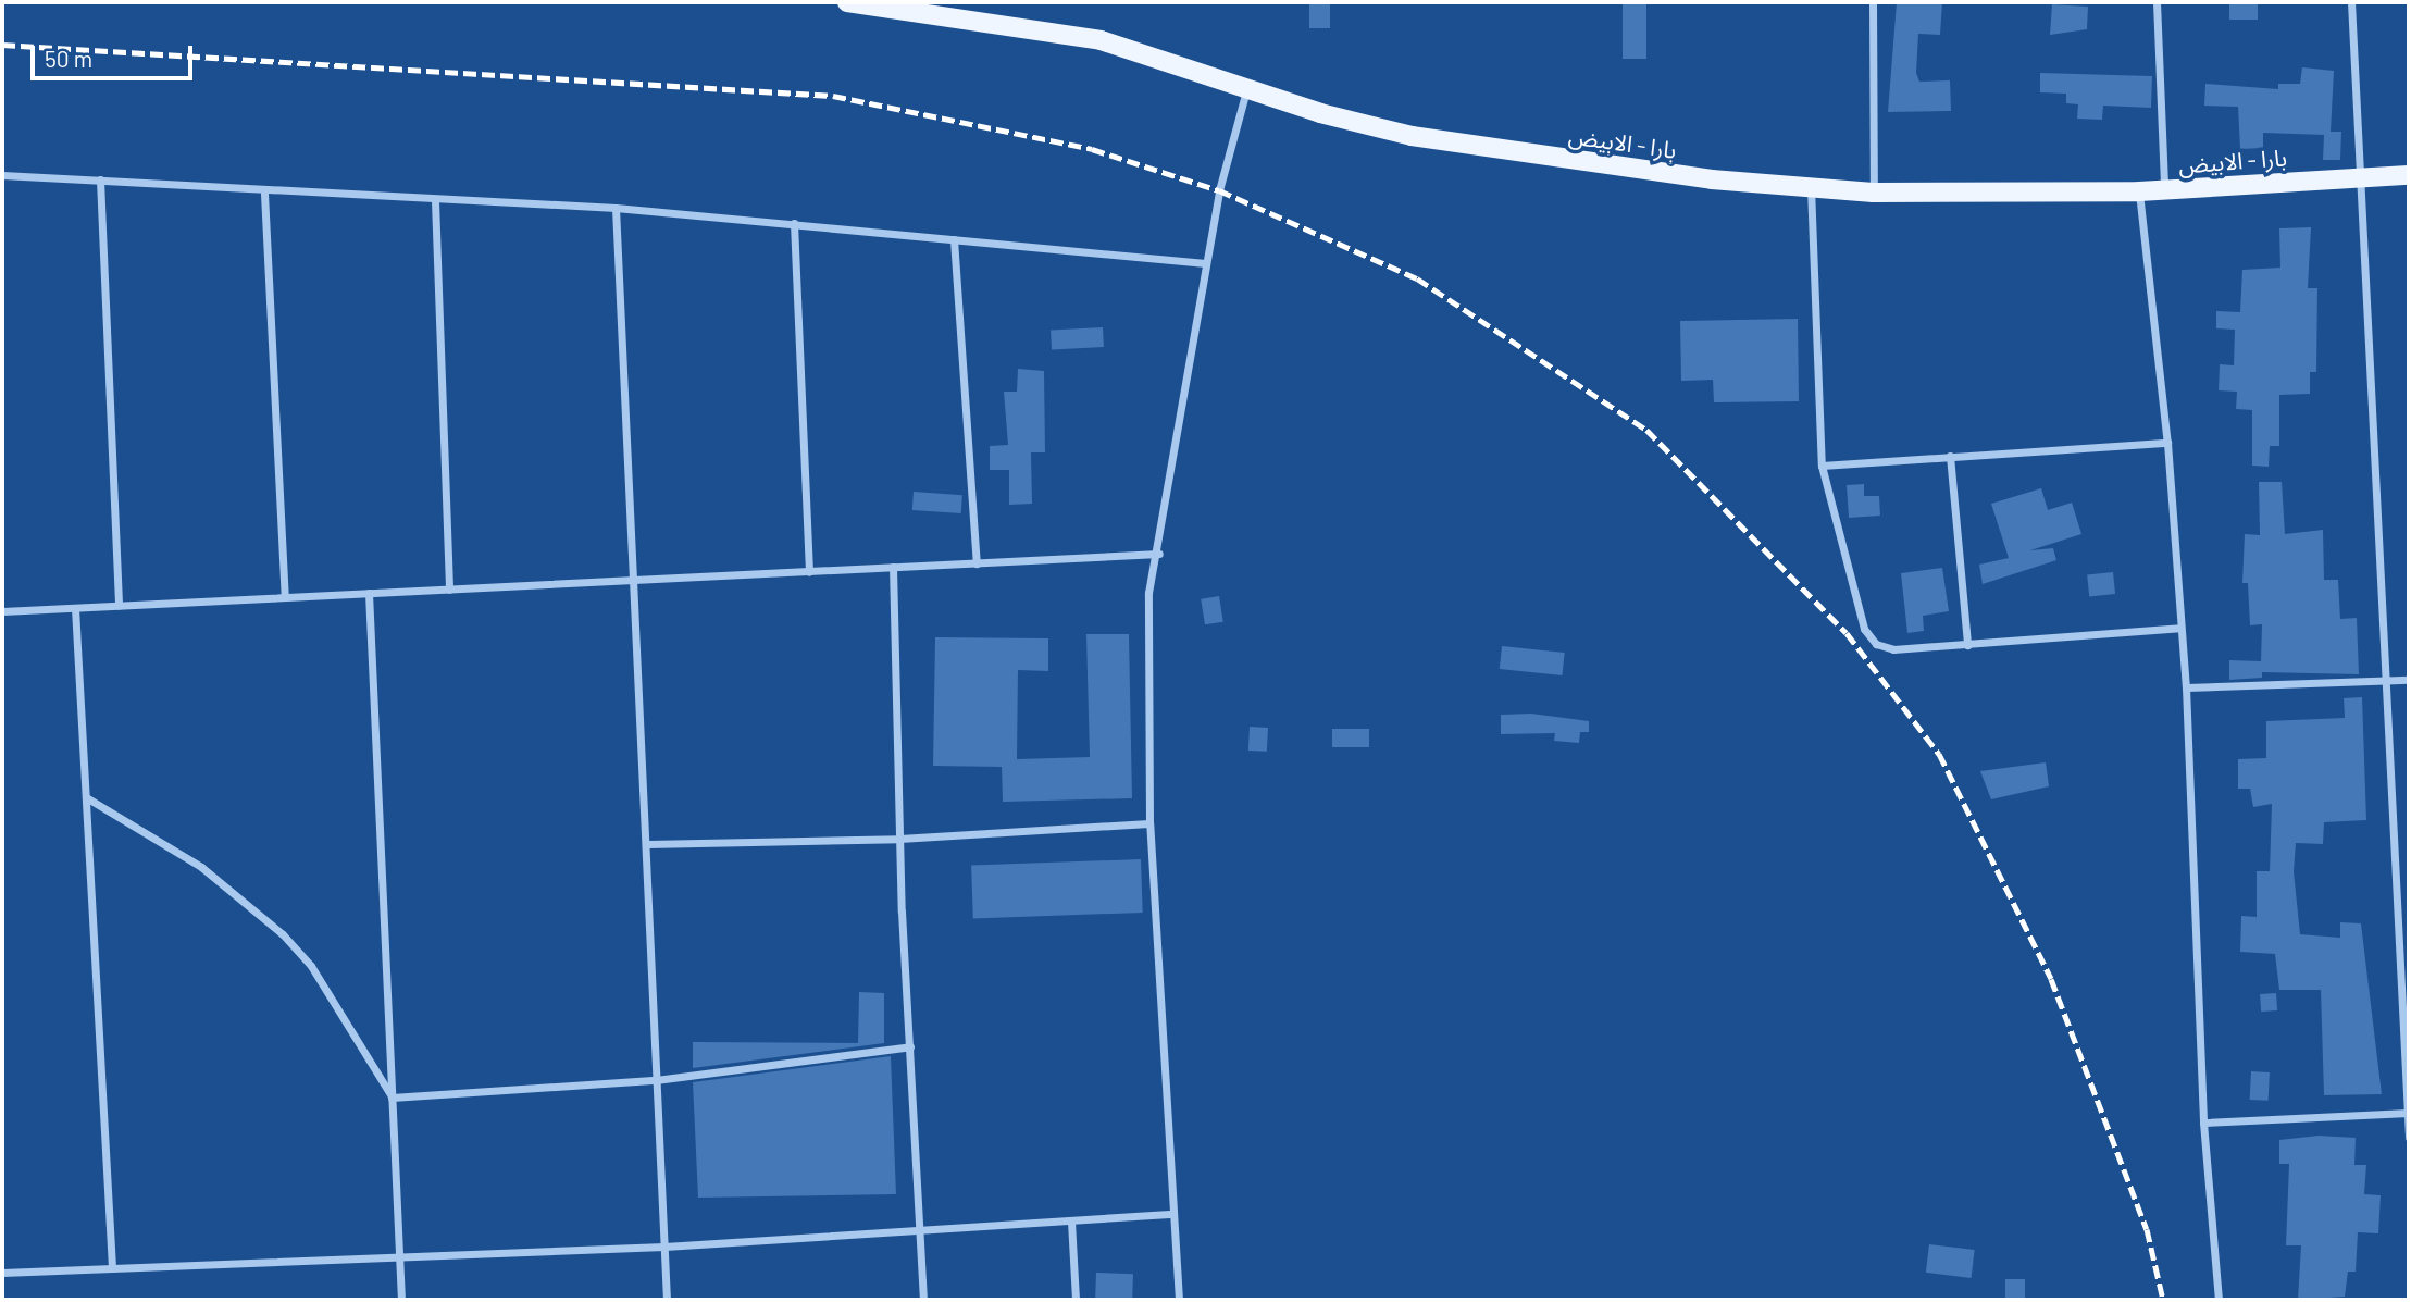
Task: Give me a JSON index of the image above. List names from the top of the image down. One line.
{"streets":{"main road":["بارا - الابيض"]},"scale_bar":"50 m"}
